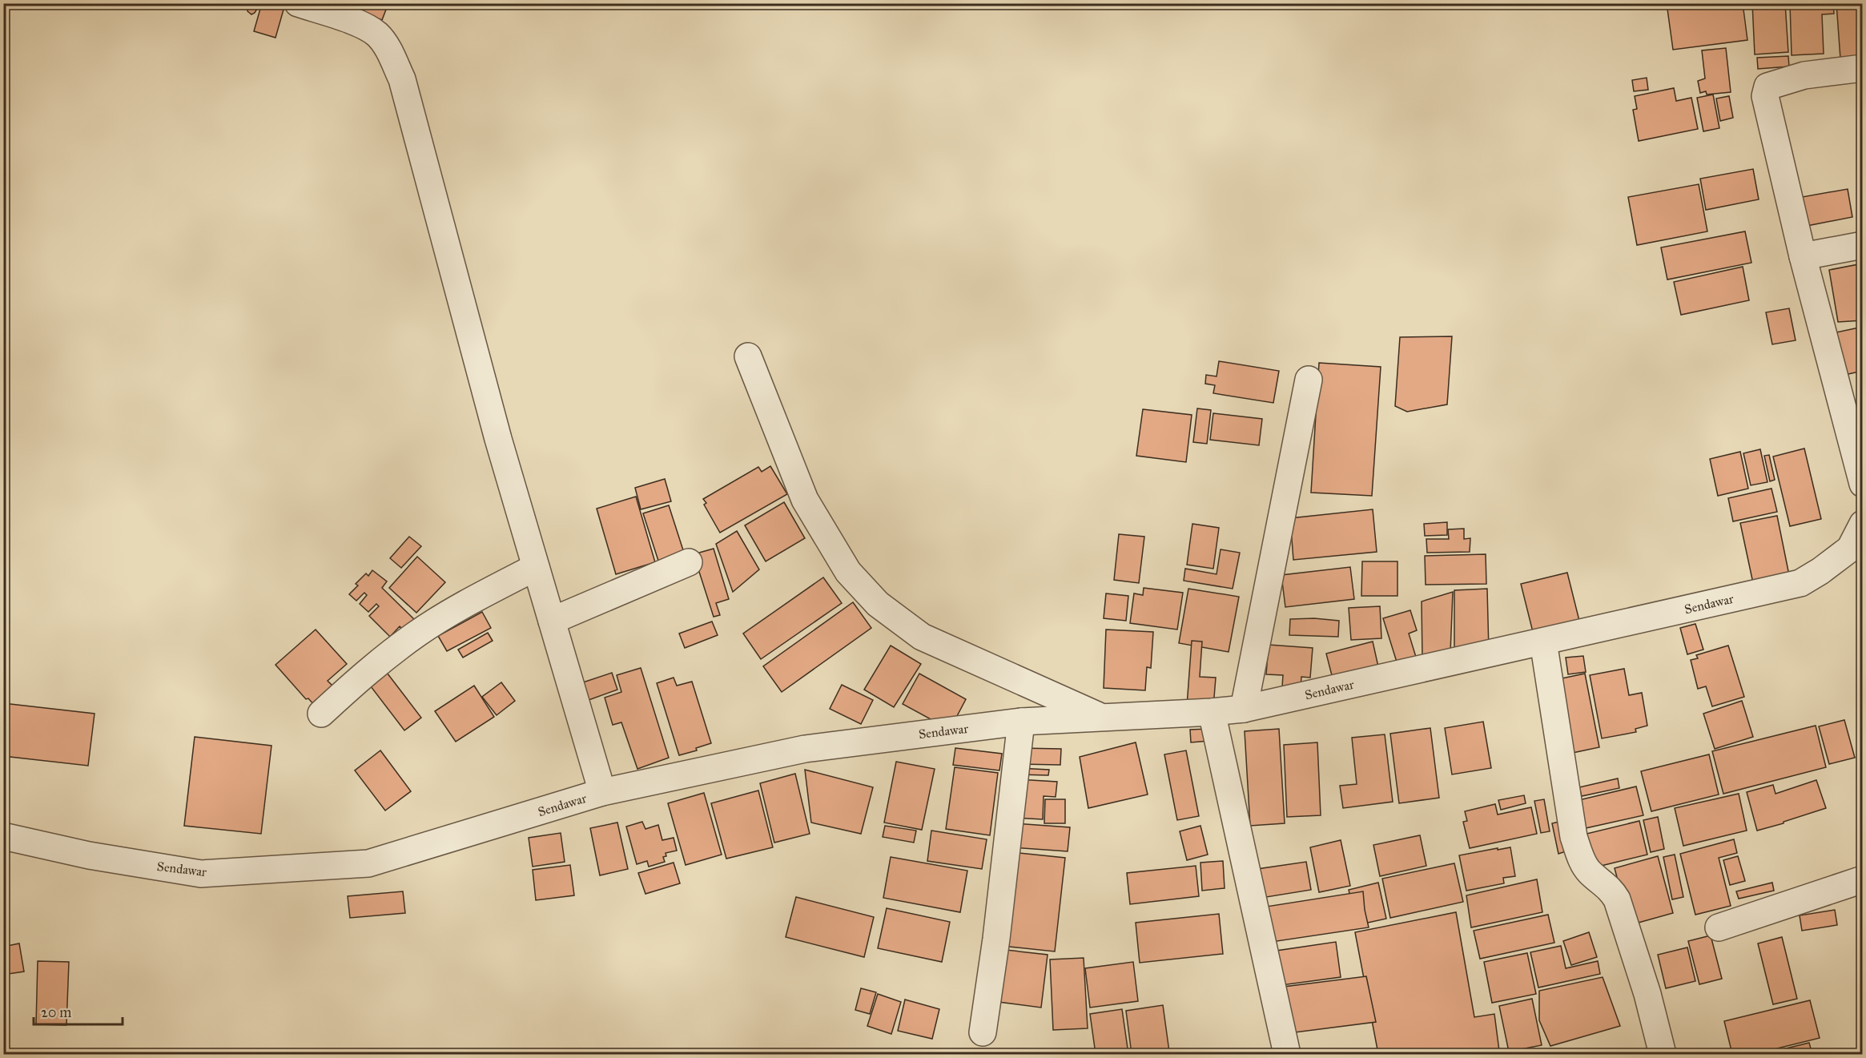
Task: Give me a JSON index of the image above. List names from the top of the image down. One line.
{"streets":{"street":["Sendawar"]},"scale_bar":"20 m"}
